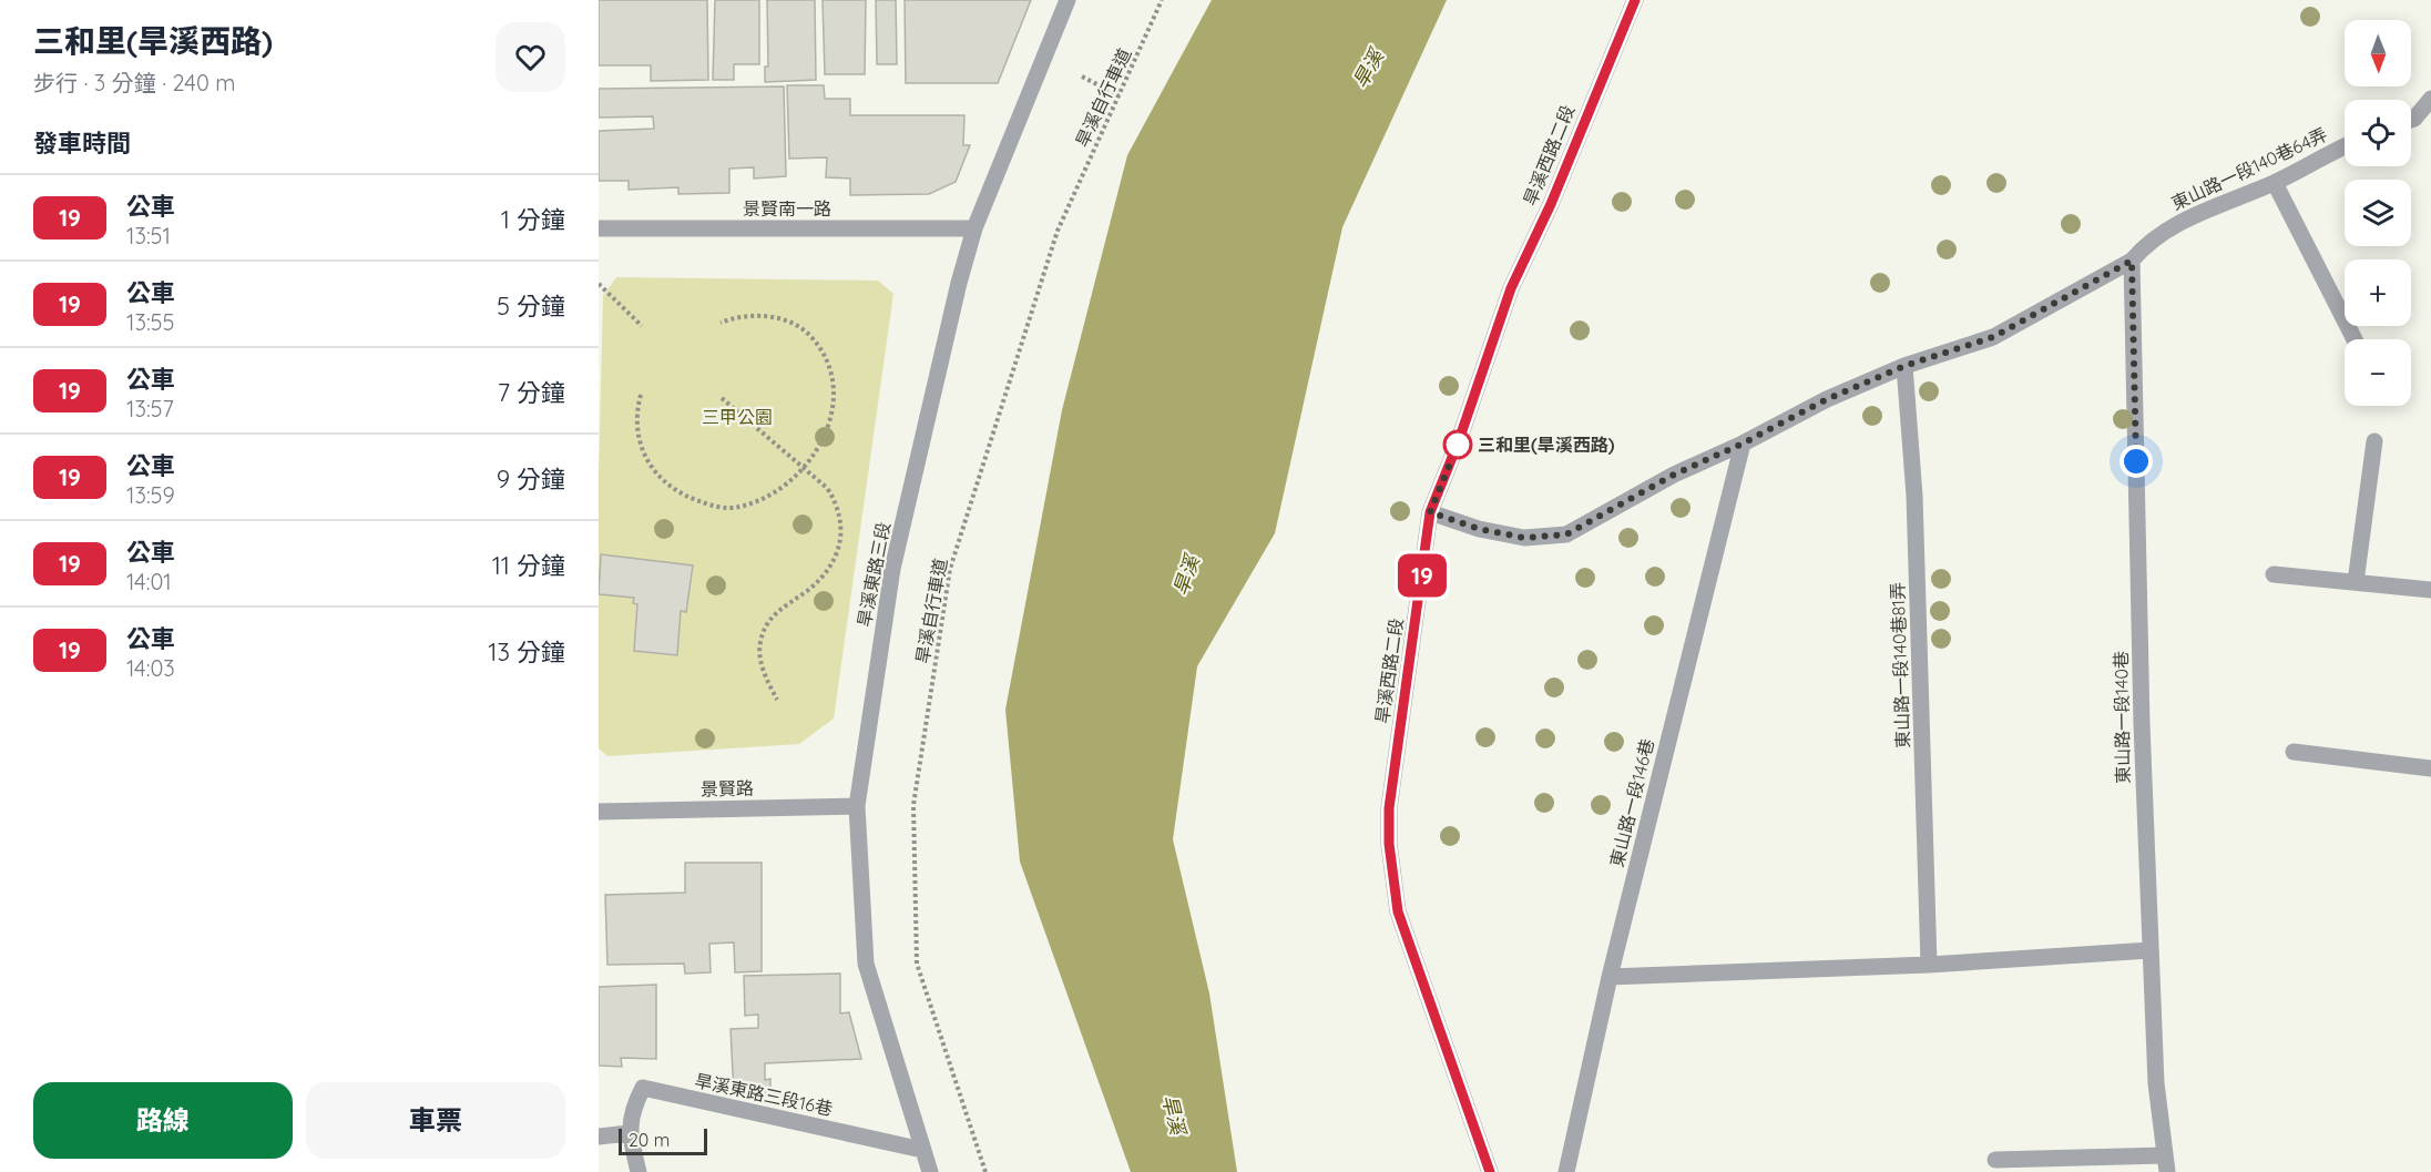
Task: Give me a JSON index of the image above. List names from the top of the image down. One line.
{"streets":{"street":["旱溪西路二段","東山路一段140巷64弄","景賢南一路","旱溪東路三段","東山路一段140巷81弄","東山路一段140巷","景賢路","東山路一段146巷","旱溪東路三段16巷"],"path":["旱溪自行車道"]},"crossings":[["旱溪西路二段","東山路一段140巷64弄"],["東山路一段140巷64弄","東山路一段140巷81弄"],["東山路一段140巷64弄","東山路一段140巷"],["東山路一段140巷64弄","東山路一段146巷"],["景賢南一路","旱溪東路三段"],["旱溪東路三段","景賢路"],["旱溪東路三段","旱溪東路三段16巷"]],"water":["旱溪"],"parks":["三甲公園"],"places":["三和里(旱溪西路)"],"lines":["bus line 19"],"scale_bar":"20 m","north":"bottom","page":{"heading":[["三和里(旱溪西路)","步行 · 3 分鐘 · 240 m"],"發車時間"],"on_map":"19","map_buttons":["+","−"],"list":[{"mark":"19","name":"公車","note":"13:51","value":"1 分鐘"},{"mark":"19","name":"公車","note":"13:55","value":"5 分鐘"},{"mark":"19","name":"公車","note":"13:57","value":"7 分鐘"},{"mark":"19","name":"公車","note":"13:59","value":"9 分鐘"},{"mark":"19","name":"公車","note":"14:01","value":"11 分鐘"},{"mark":"19","name":"公車","note":"14:03","value":"13 分鐘"}],"buttons":["路線","車票"],"scale":"20 m"}}
